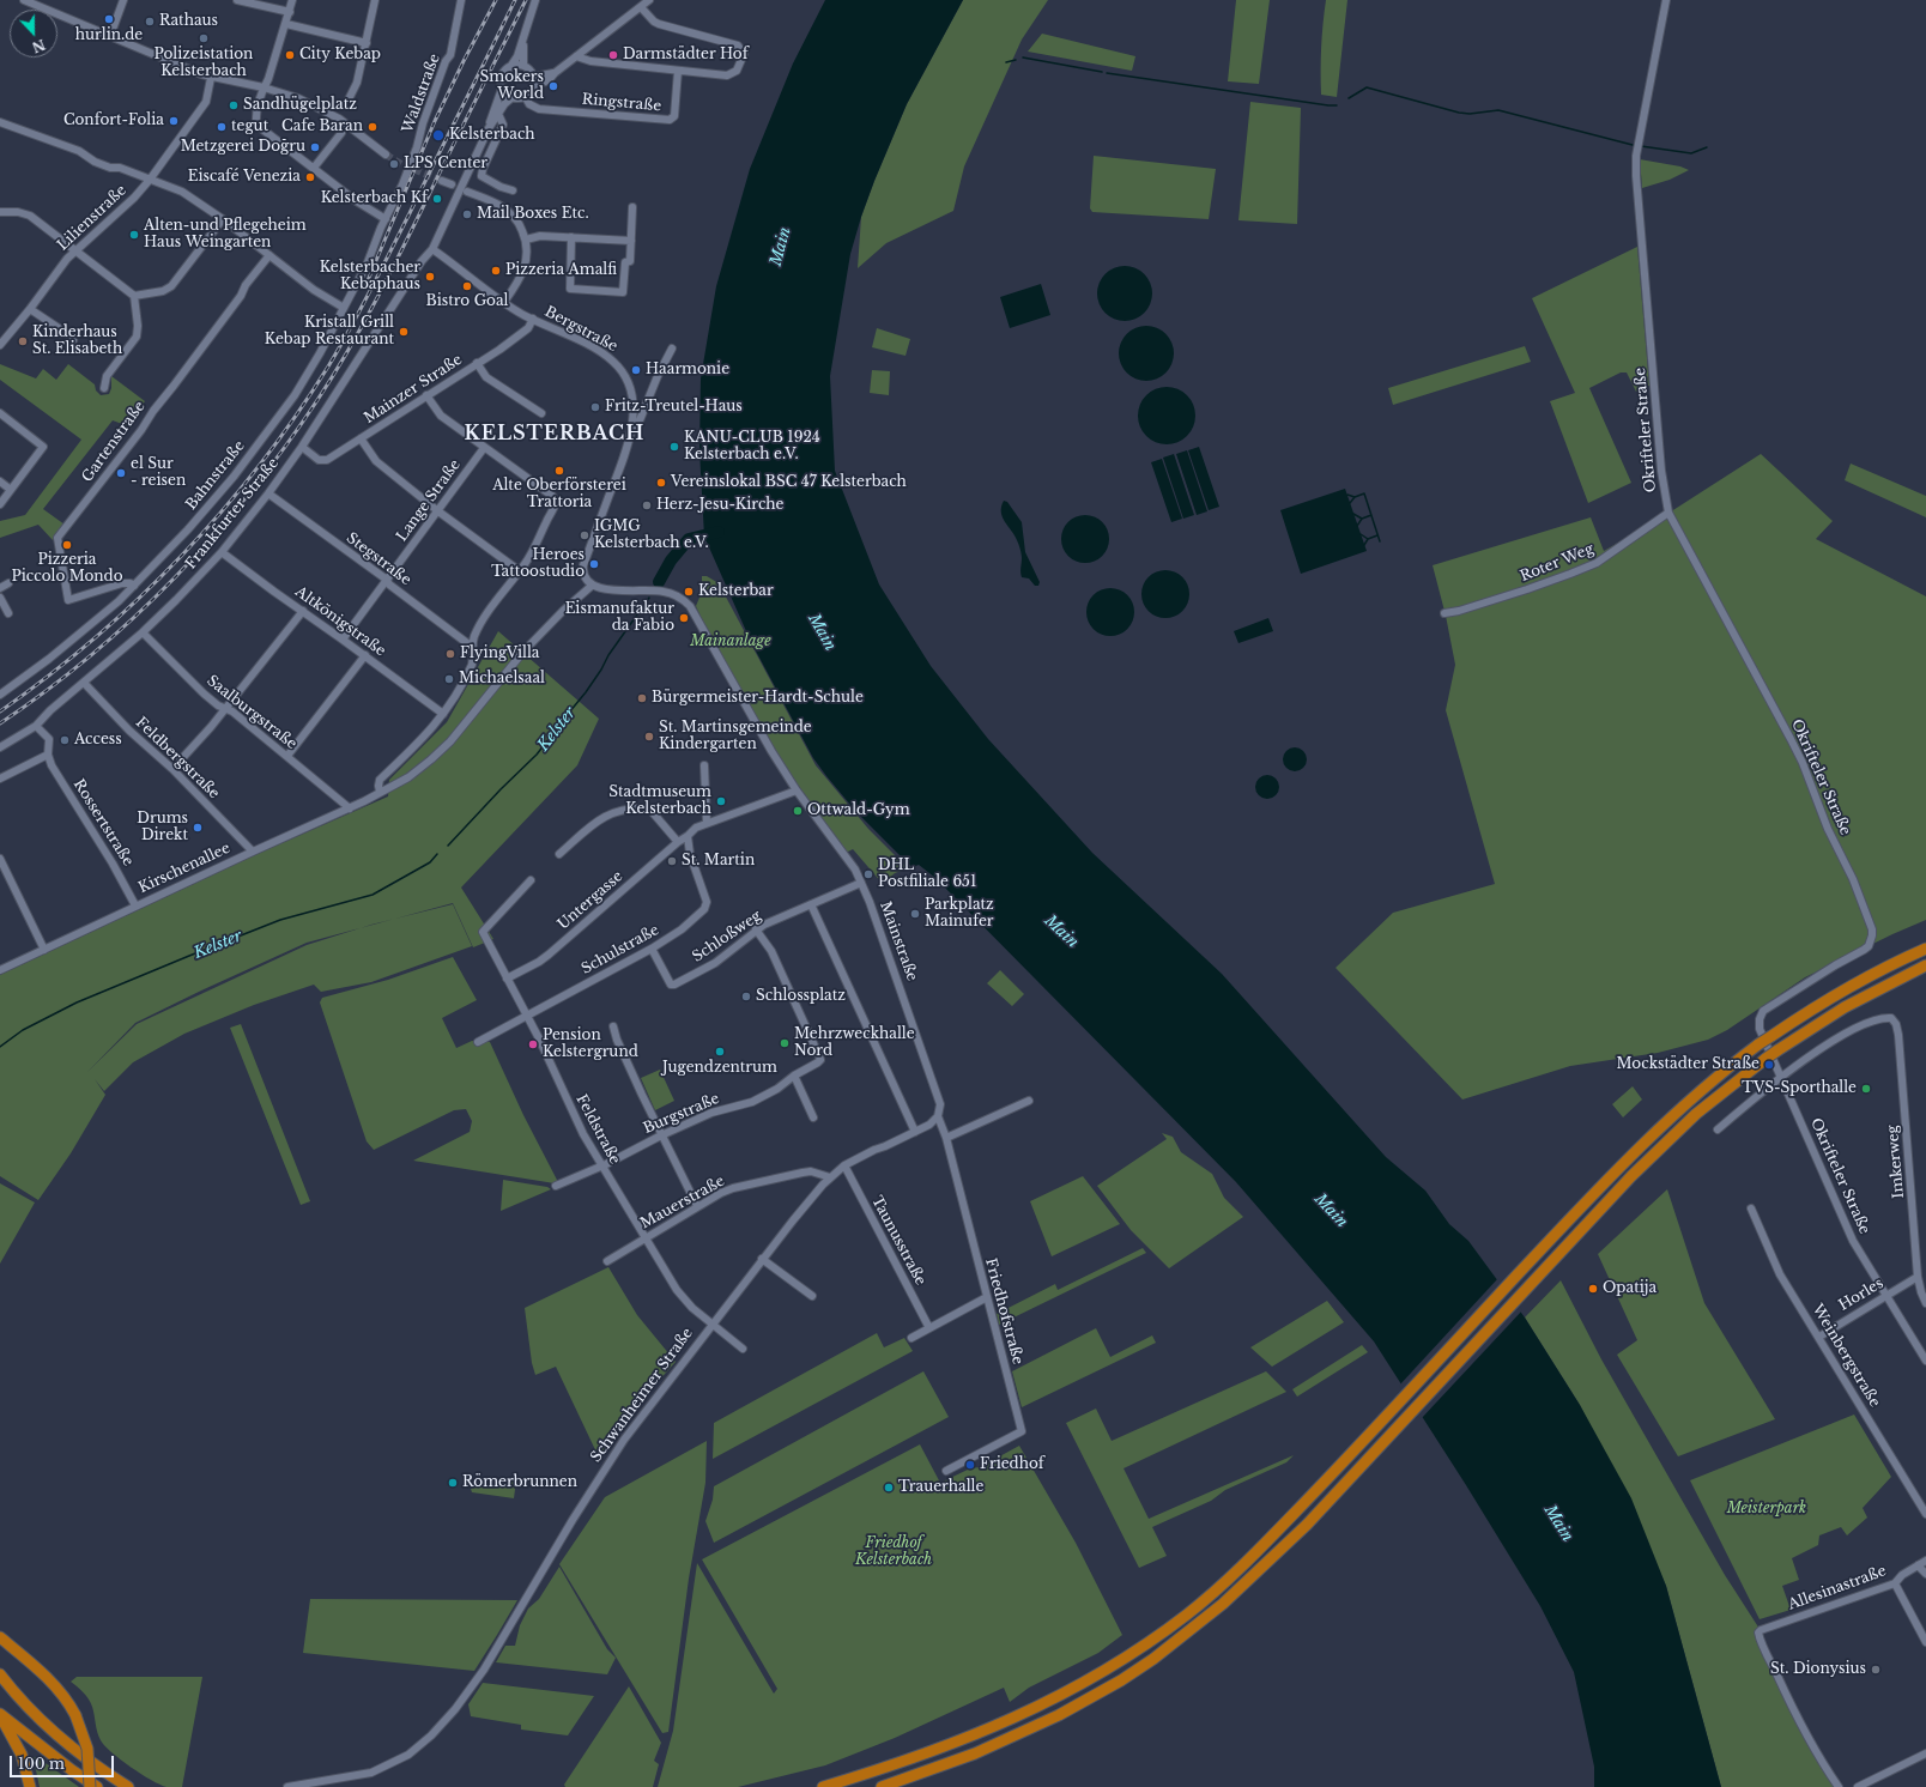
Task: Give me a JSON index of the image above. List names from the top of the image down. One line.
{"streets":{"street":["Waldstraße","Ringstraße","Lilienstraße","Bergstraße","Mainzer Straße","Okrifteler Straße","Gartenstraße","Bahnstraße","Lange Straße","Frankfurter Straße","Stegstraße","Roter Weg","Altkönigstraße","Saalburgstraße","Feldbergstraße","Rossertstraße","Kirschenallee","Untergasse","Schloßweg","Mainstraße","Schulstraße","Burgstraße","Feldstraße","Imkerweg","Mauerstraße","Taunusstraße","Horles","Friedhofstraße","Weinbergstraße","Schwanheimer Straße","Allesinastraße"]},"crossings":[["Waldstraße","Bahnstraße"],["Bergstraße","Mainzer Straße"],["Bergstraße","Frankfurter Straße"],["Bergstraße","Kirschenallee"],["Bergstraße","Mainstraße"],["Mainzer Straße","Frankfurter Straße"],["Okrifteler Straße","Roter Weg"],["Okrifteler Straße","Imkerweg"],["Okrifteler Straße","Horles"],["Gartenstraße","Bahnstraße"],["Lange Straße","Stegstraße"],["Lange Straße","Altkönigstraße"],["Frankfurter Straße","Stegstraße"],["Frankfurter Straße","Altkönigstraße"],["Frankfurter Straße","Saalburgstraße"],["Frankfurter Straße","Feldbergstraße"],["Frankfurter Straße","Rossertstraße"],["Saalburgstraße","Kirschenallee"],["Feldbergstraße","Kirschenallee"],["Rossertstraße","Kirschenallee"],["Kirschenallee","Mainstraße"],["Untergasse","Mainstraße"],["Untergasse","Schulstraße"],["Untergasse","Feldstraße"],["Schloßweg","Mainstraße"],["Schloßweg","Schulstraße"],["Schloßweg","Burgstraße"],["Mainstraße","Friedhofstraße"],["Mainstraße","Schwanheimer Straße"],["Schulstraße","Feldstraße"],["Burgstraße","Feldstraße"],["Feldstraße","Mauerstraße"],["Feldstraße","Schwanheimer Straße"],["Imkerweg","Horles"],["Mauerstraße","Schwanheimer Straße"],["Taunusstraße","Schwanheimer Straße"],["Horles","Weinbergstraße"],["Friedhofstraße","Schwanheimer Straße"]],"districts":["KELSTERBACH"],"water":["Main","Kelster"],"parks":["Mainanlage","Meisterpark","Friedhof Kelsterbach"],"places":["hurlin.de","Rathaus","Polizeistation Kelsterbach","City Kebap","Darmstädter Hof","Smokers World","Sandhügelplatz","Confort-Folia","tegut","Cafe Baran","Kelsterbach","Metzgerei Doğru","LPS Center","Eiscafé Venezia","Kelsterbach Kf","Mail Boxes Etc.","Alten-und Pflegeheim Haus Weingarten","Pizzeria Amalfi","Kelsterbacher Kebaphaus","Bistro Goal","Kristall Grill Kebap Restaurant","Kinderhaus St. Elisabeth","Haarmonie","Fritz-Treutel-Haus","KANU-CLUB 1924 Kelsterbach e.V.","Alte Oberförsterei Trattoria","el Sur - reisen","Vereinslokal BSC 47 Kelsterbach","Herz-Jesu-Kirche","IGMG Kelsterbach e.V.","Pizzeria Piccolo Mondo","Heroes Tattoostudio","Kelsterbar","Eismanufaktur da Fabio","FlyingVilla","Michaelsaal","Bürgermeister-Hardt-Schule","St. Martinsgemeinde Kindergarten","Access","Stadtmuseum Kelsterbach","Ottwald-Gym","Drums Direkt","St. Martin","DHL Postfiliale 651","Parkplatz Mainufer","Schlossplatz","Mehrzweckhalle Nord","Pension Kelstergrund","Jugendzentrum","Mockstädter Straße","TVS-Sporthalle","Opatija","Friedhof","Römerbrunnen","Trauerhalle","St. Dionysius"],"scale_bar":"100 m","north":"bottom"}
